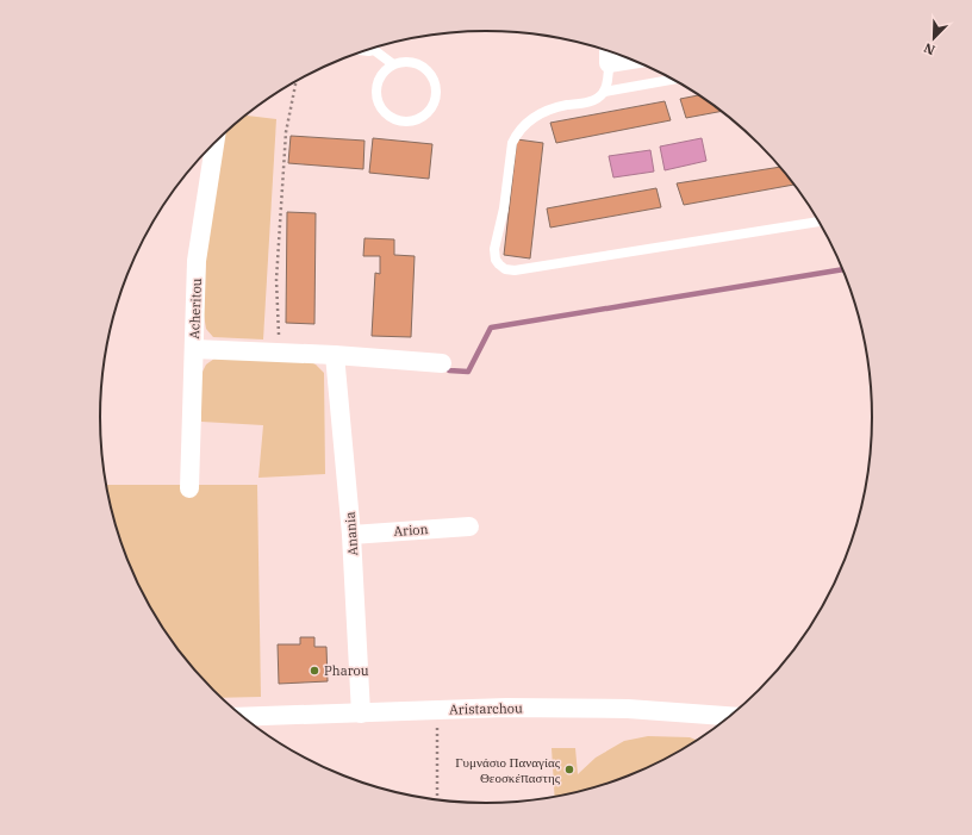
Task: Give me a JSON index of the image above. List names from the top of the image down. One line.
{"streets":{"street":["Acheritou","Arion","Anania","Aristarchou"]},"crossings":[["Arion","Anania"],["Anania","Aristarchou"]],"places":["Pharou","Γυμνάσιο Παναγίας Θεοσκέπαστης"],"north":"bottom left"}
